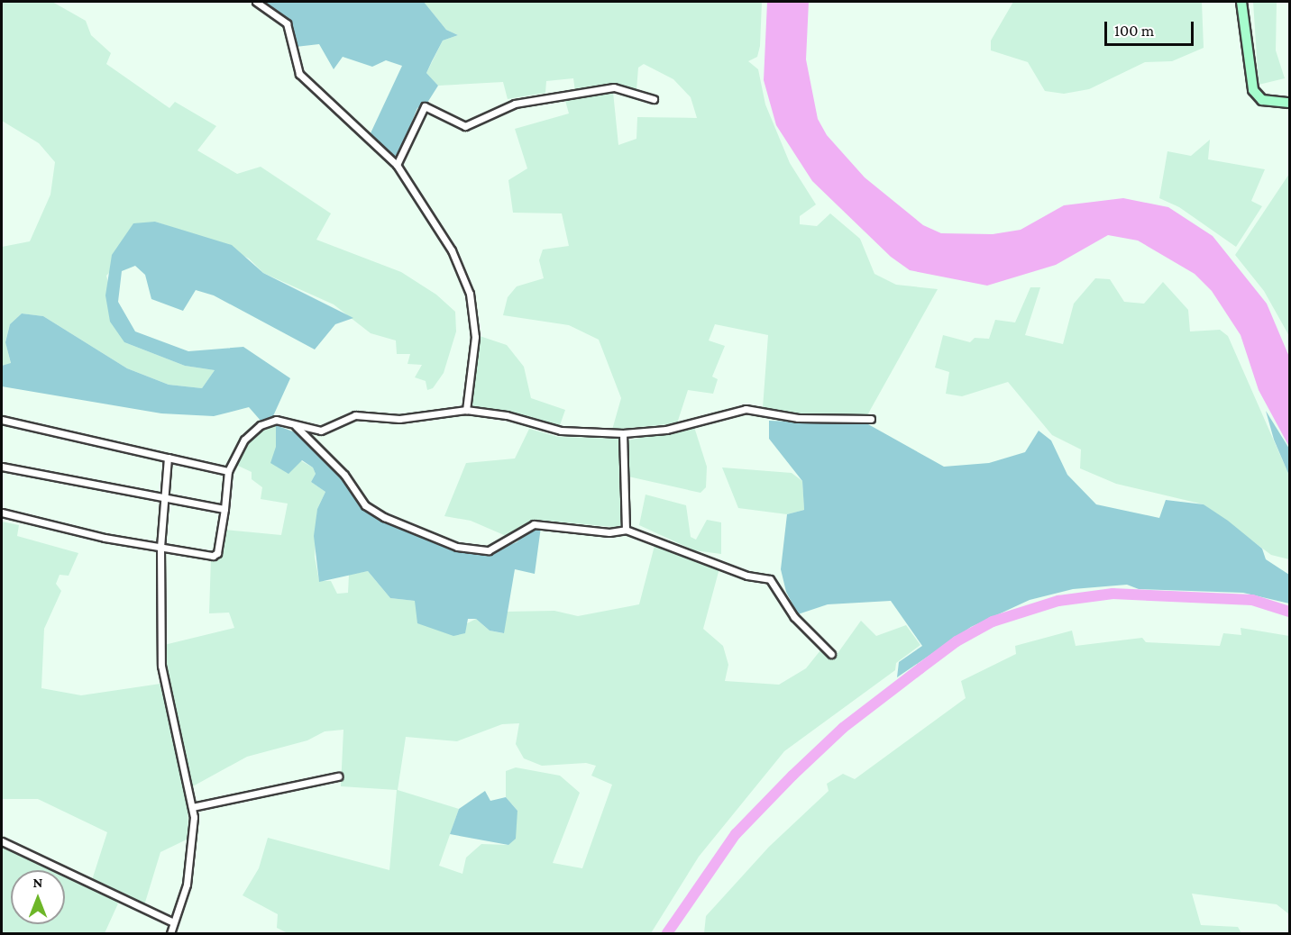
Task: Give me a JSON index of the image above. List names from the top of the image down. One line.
{"scale_bar":"100 m","north":"top"}
